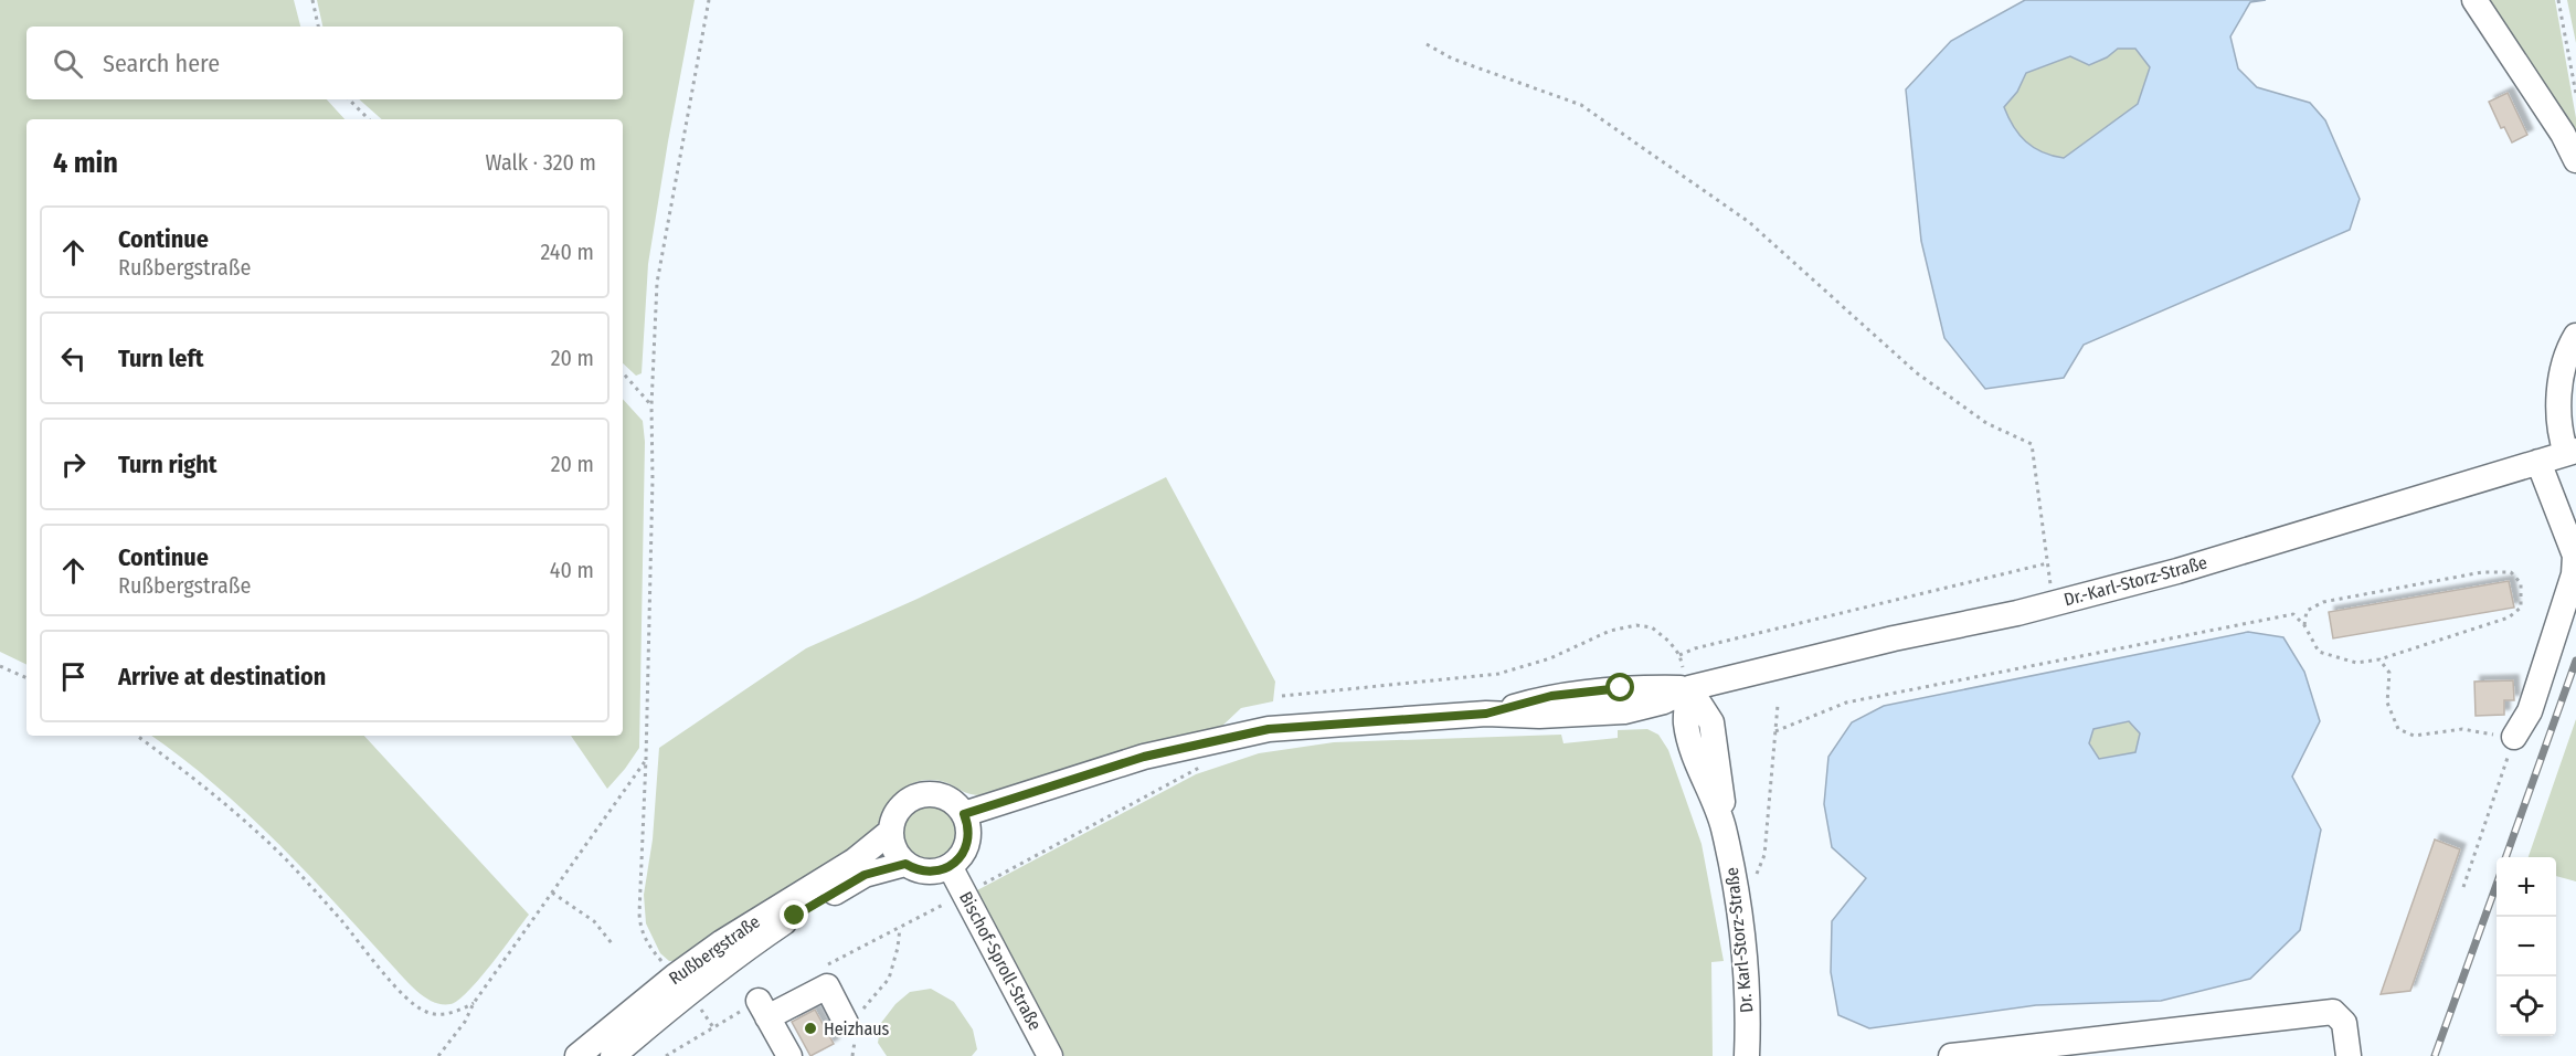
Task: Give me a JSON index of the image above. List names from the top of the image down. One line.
{"streets":{"street":["Dr.-Karl-Storz-Straße","Dr. Karl-Storz-Straße","Rußbergstraße","Bischof-Sproll-Straße"]},"crossings":[["Dr.-Karl-Storz-Straße","Dr. Karl-Storz-Straße"],["Rußbergstraße","Bischof-Sproll-Straße"]],"places":["Heizhaus"],"page":{"search":"Search here","heading":["4 min","Walk · 320 m"],"list":[["Continue","Rußbergstraße","240 m"],["Turn left","20 m"],["Turn right","20 m"],["Continue","Rußbergstraße","40 m"],"Arrive at destination"],"map_buttons":["+","−"]}}
